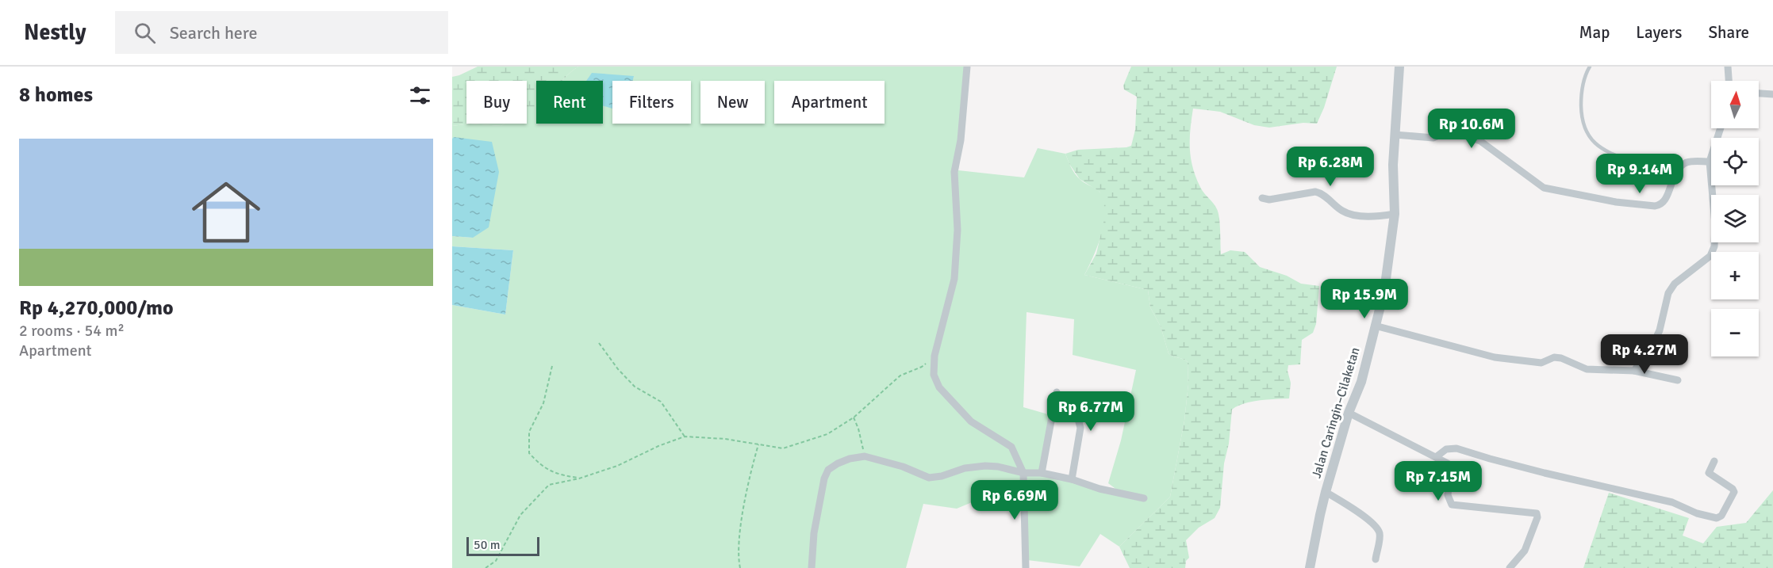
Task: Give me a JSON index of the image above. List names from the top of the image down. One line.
{"streets":{"street":["Jalan Caringin–Cilaketan"]},"scale_bar":"50 m","north":"top","page":{"header":"Nestly","search":"Search here","nav":["Map","Layers","Share"],"heading":"8 homes","map_buttons":["+","−"],"chip":["Buy","Rent","Filters","New","Apartment"],"price":["Rp 10.6M","Rp 6.28M","Rp 9.14M","Rp 15.9M","Rp 4.27M","Rp 6.77M","Rp 7.15M","Rp 6.69M"],"list":[{"name":"Rp 4,270,000/mo","note":"2 rooms · 54 m² · Apartment"}],"scale":"50 m"}}
